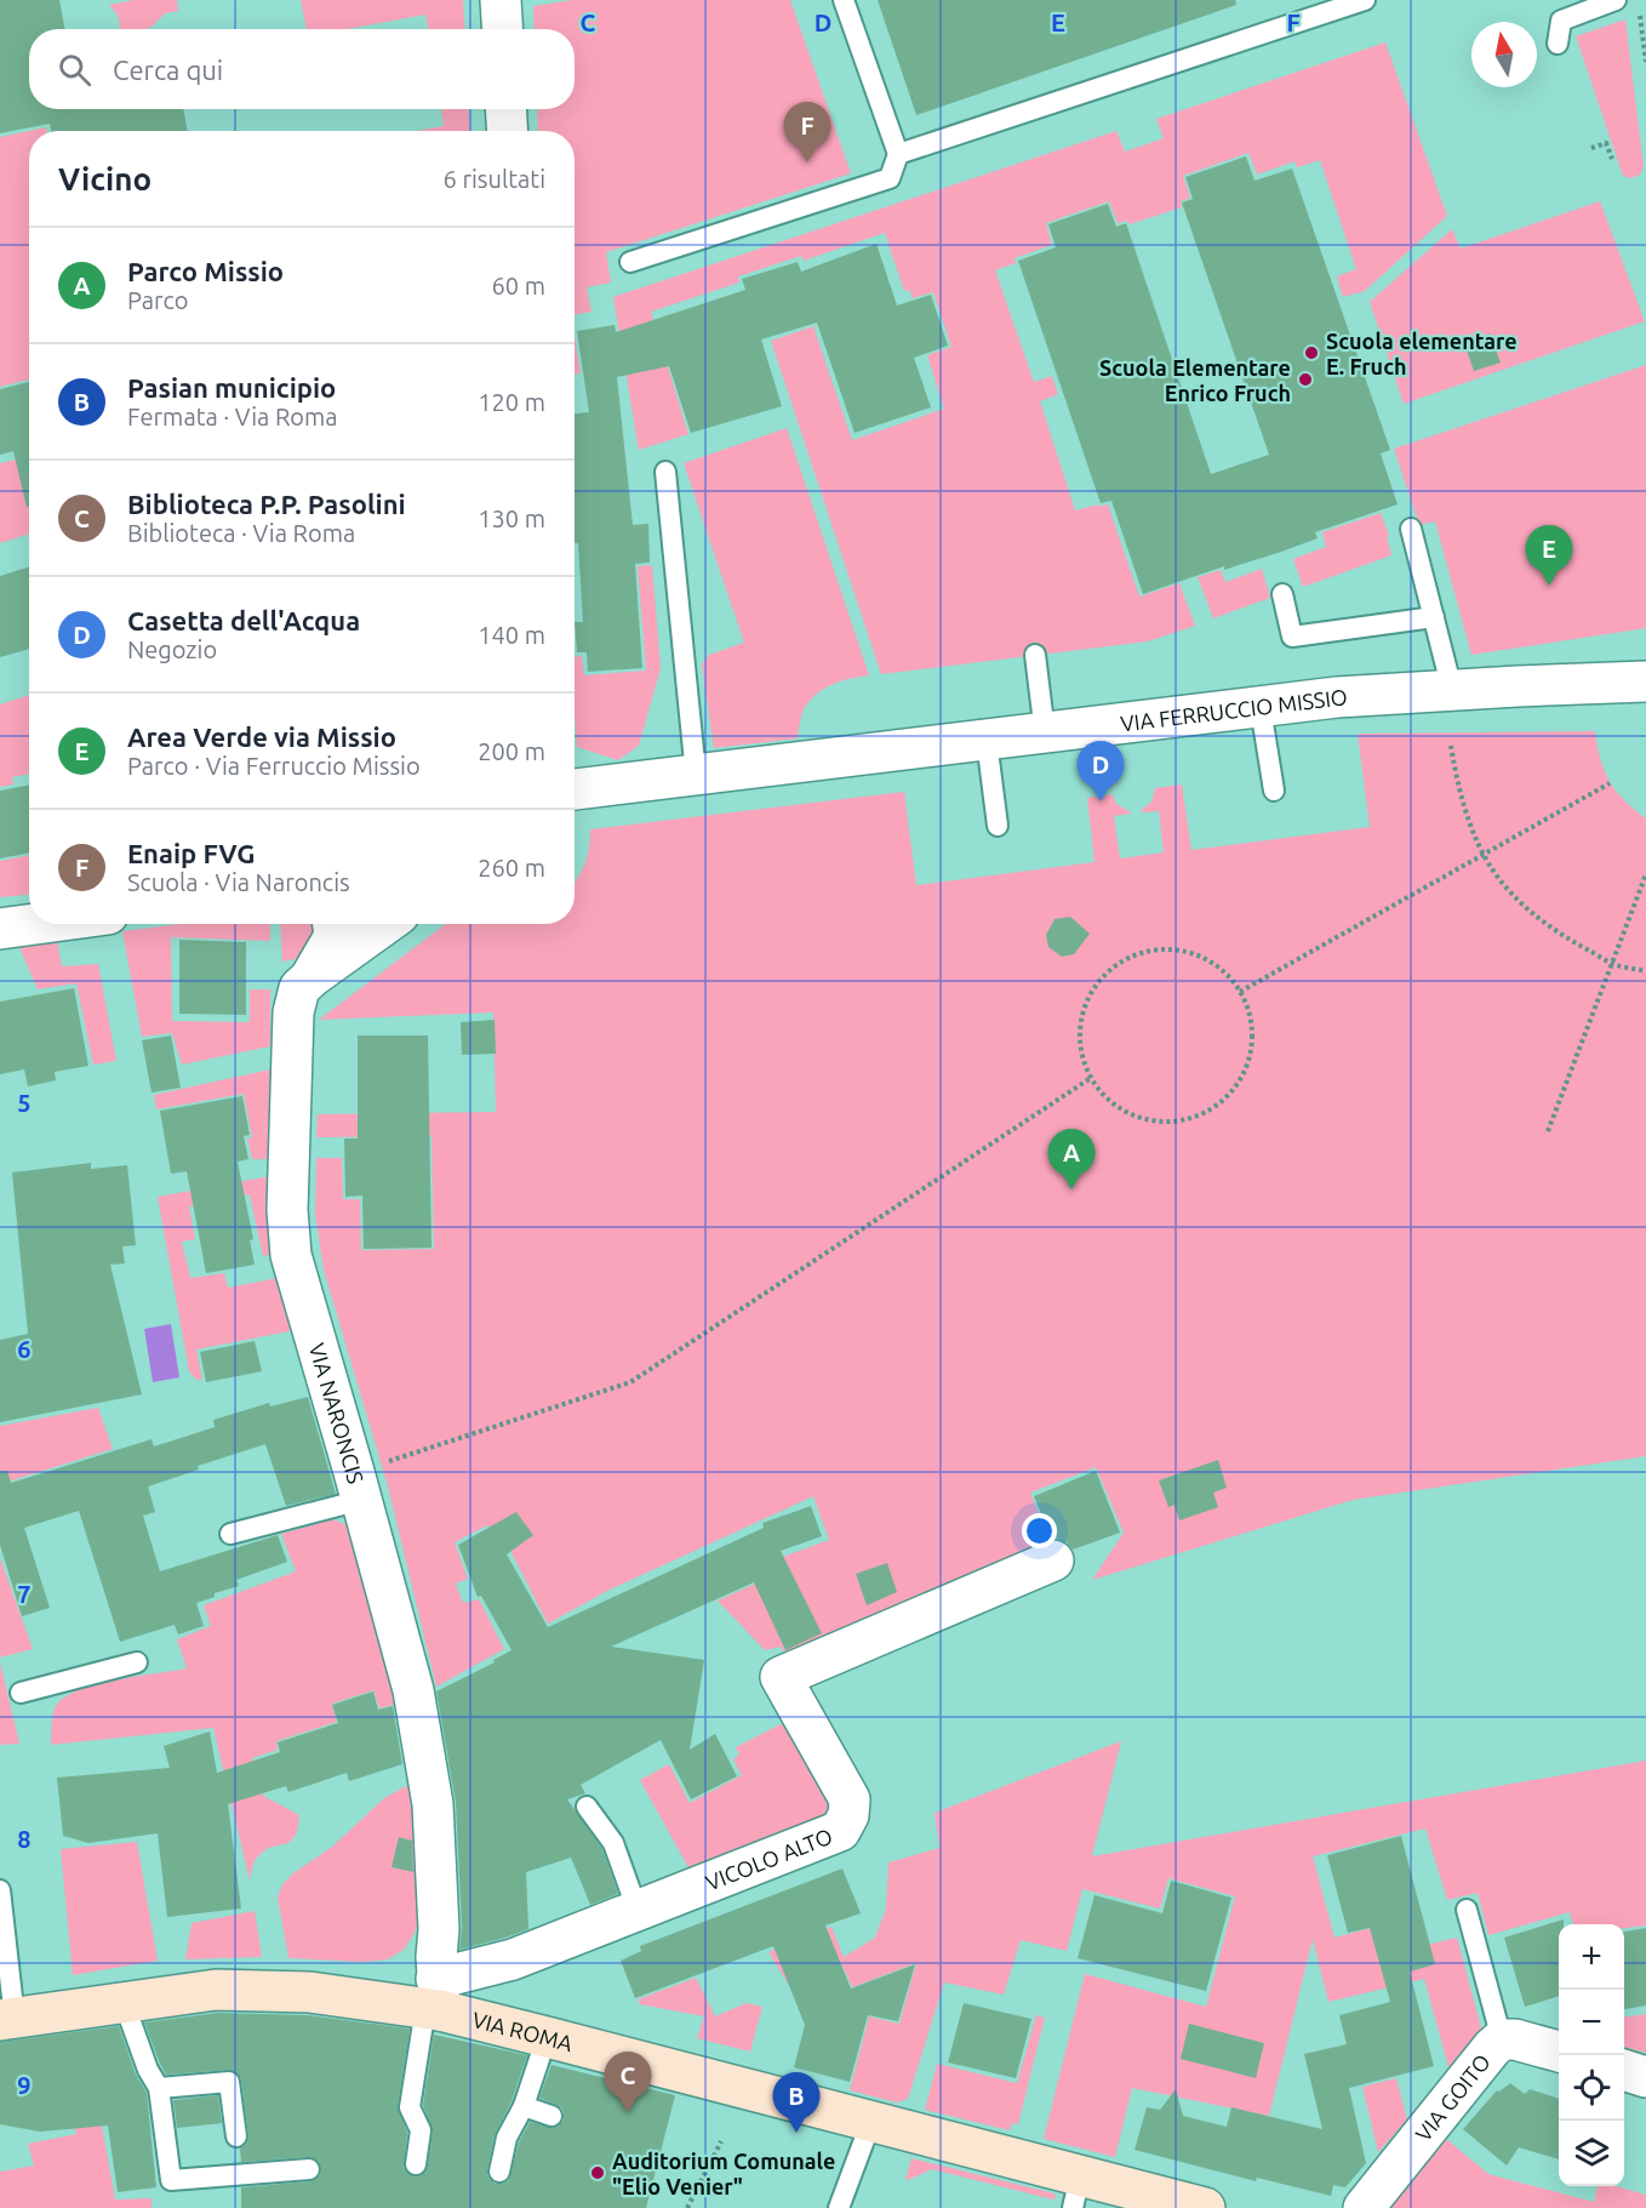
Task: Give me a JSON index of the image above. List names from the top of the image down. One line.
{"streets":{"main road":["VIA ROMA"],"street":["VIA FERRUCCIO MISSIO","VIA NARONCIS","VICOLO ALTO","VIA GOITO"]},"crossings":[["VIA NARONCIS","VICOLO ALTO"],["VIA NARONCIS","VIA ROMA"],["VICOLO ALTO","VIA ROMA"]],"places":["Scuola elementare E. Fruch","Scuola Elementare Enrico Fruch","Auditorium Comunale \"Elio Venier\""],"north":"top","page":{"search":"Cerca qui","pins":["F","E","D","A","C","B"],"heading":["Vicino","6 risultati"],"list":[{"mark":"A","name":"Parco Missio","note":"Parco","value":"60 m"},{"mark":"B","name":"Pasian municipio","note":"Fermata · Via Roma","value":"120 m"},{"mark":"C","name":"Biblioteca P.P. Pasolini","note":"Biblioteca · Via Roma","value":"130 m"},{"mark":"D","name":"Casetta dell'Acqua","note":"Negozio","value":"140 m"},{"mark":"E","name":"Area Verde via Missio","note":"Parco · Via Ferruccio Missio","value":"200 m"},{"mark":"F","name":"Enaip FVG","note":"Scuola · Via Naroncis","value":"260 m"}],"map_buttons":["+","−"]},"grid":{"columns":["C","D","E","F"],"rows":["5","6","7","8","9"]}}
